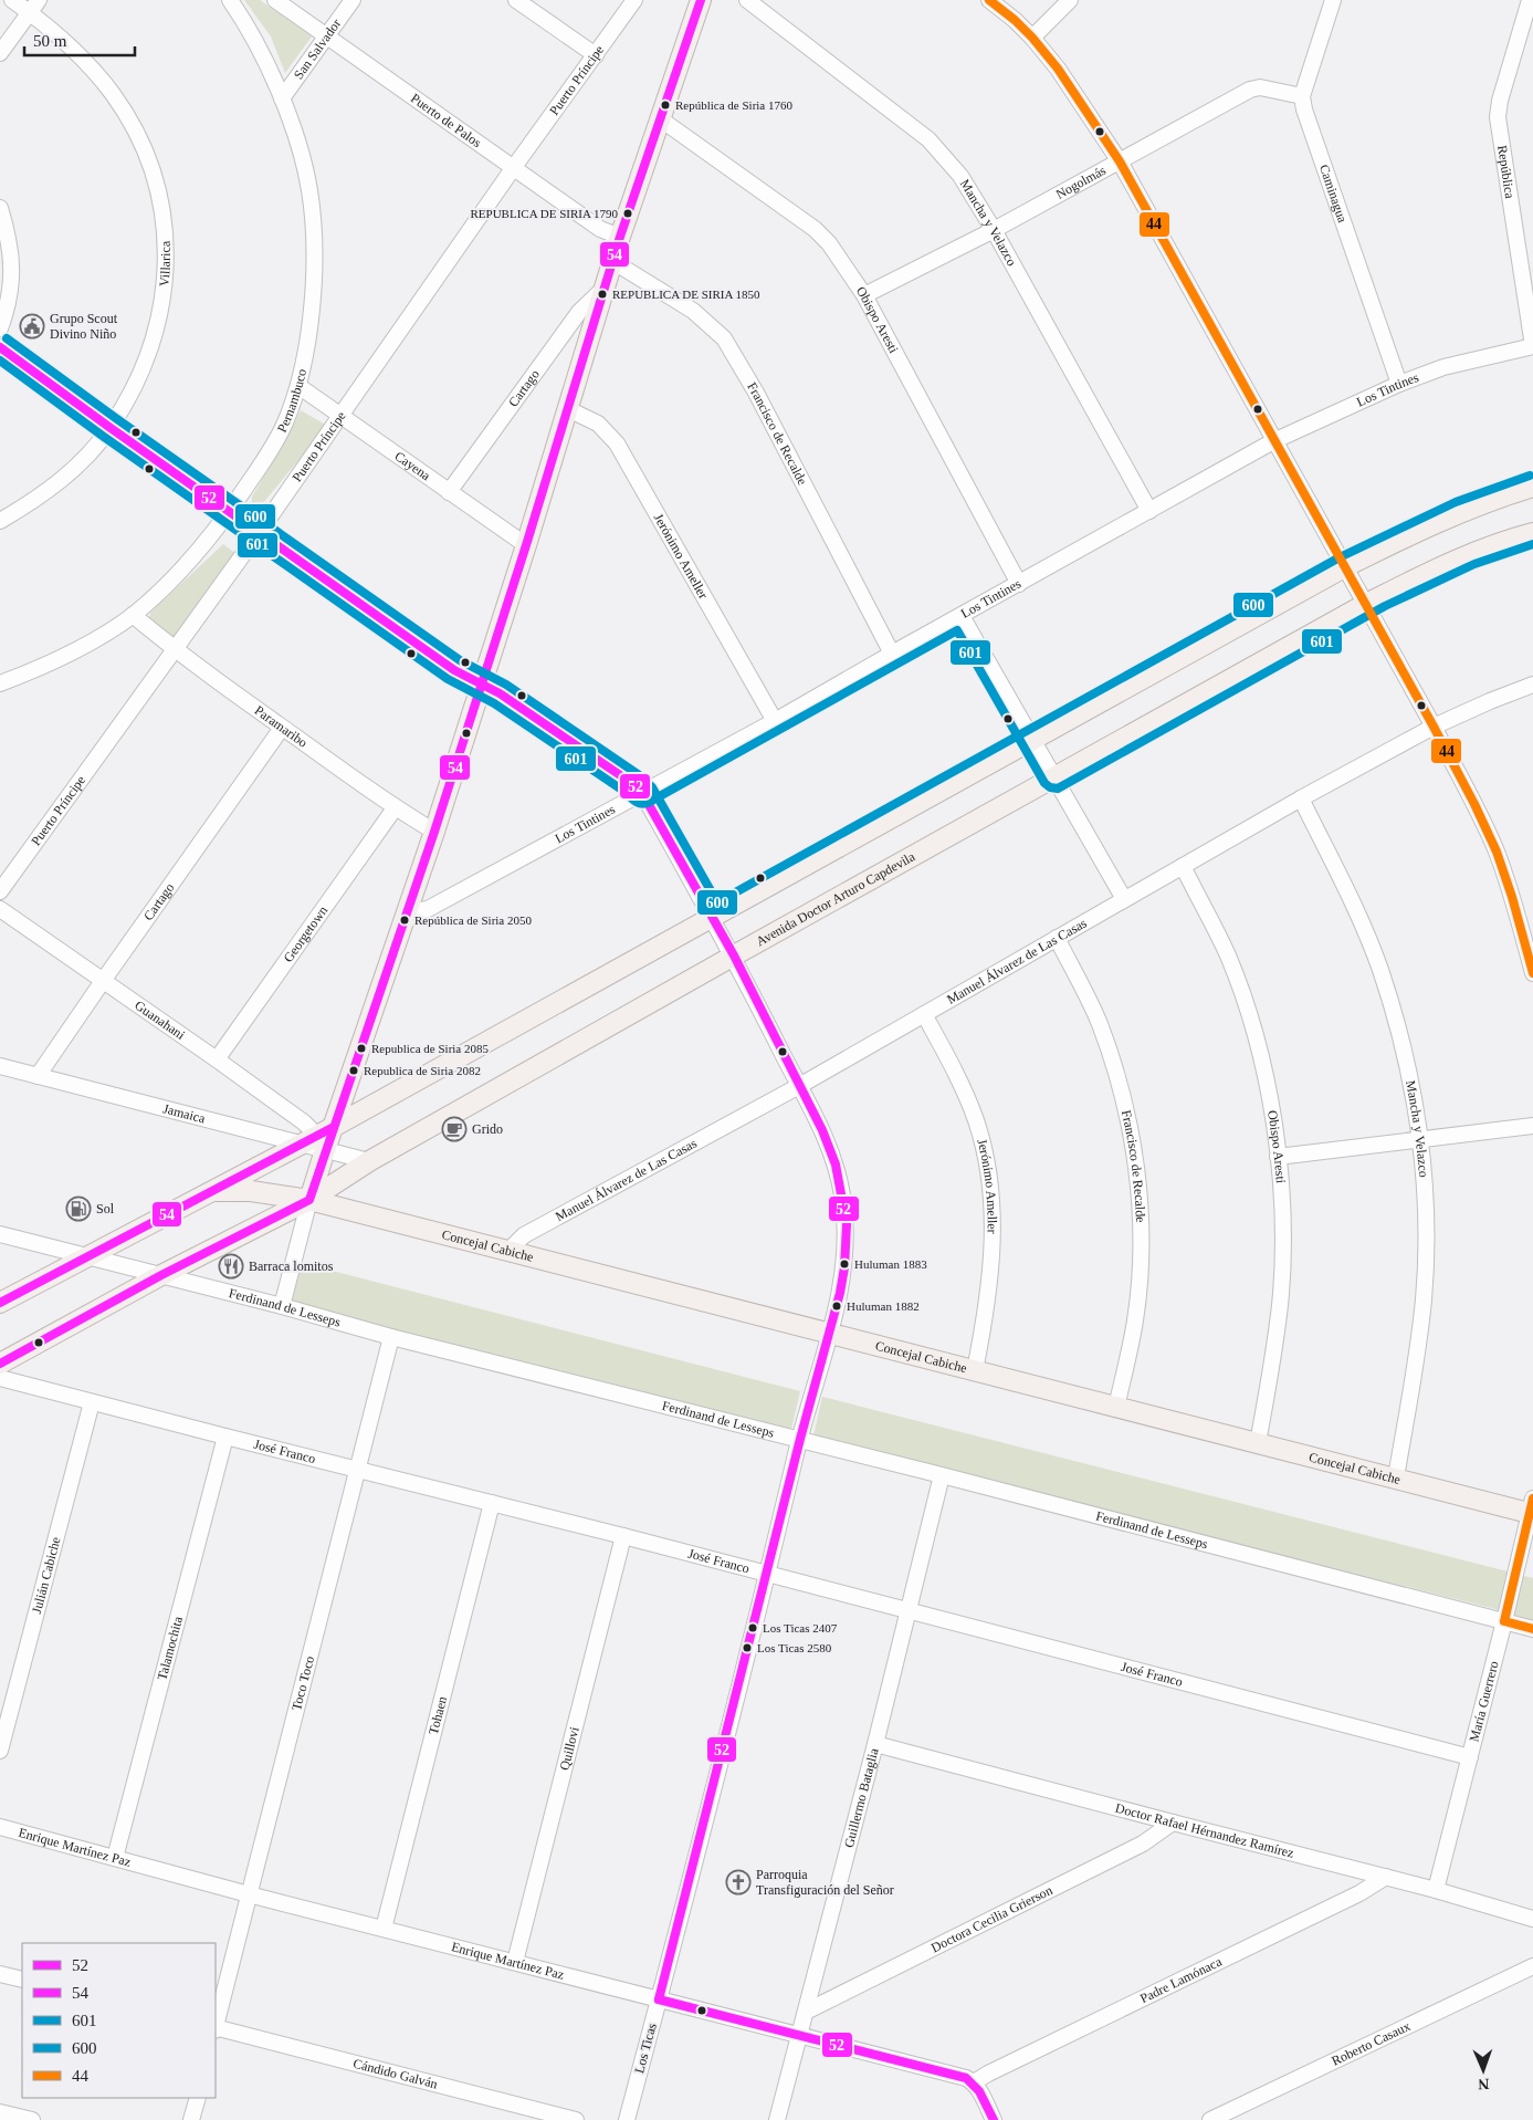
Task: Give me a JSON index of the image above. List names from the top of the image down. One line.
{"streets":{"main road":["Avenida Doctor Arturo Capdevila","Concejal Cabiche"],"street":["San Salvador","Puerto Príncipe","Puerto de Palos","República","Nogolmás","Caminagua","Mancha y Velazco","Villarica","Obispo Aresti","Cartago","Los Tintines","Pernambuco","Francisco de Recalde","Cayena","Jerónimo Ameller","Paramaribo","Georgetown","Manuel Álvarez de Las Casas","Guanahani","Jamaica","Ferdinand de Lesseps","José Franco","Julián Cabiche","Talamochita","Toco Toco","María Guerrero","Tohaen","Quillovi","Guillermo Bataglia","Doctor Rafael Hérnandez Ramírez","Enrique Martínez Paz","Doctora Cecilia Grierson","Padre Lamónaca","Roberto Casaux","Los Ticas","Cándido Galván"]},"crossings":[["San Salvador","Puerto de Palos"],["San Salvador","Pernambuco"],["Puerto Príncipe","Puerto de Palos"],["Puerto Príncipe","Cayena"],["Puerto Príncipe","Paramaribo"],["República","Los Tintines"],["Nogolmás","Caminagua"],["Nogolmás","Mancha y Velazco"],["Nogolmás","Obispo Aresti"],["Caminagua","Los Tintines"],["Mancha y Velazco","Los Tintines"],["Mancha y Velazco","Manuel Álvarez de Las Casas"],["Mancha y Velazco","Concejal Cabiche"],["Obispo Aresti","Los Tintines"],["Obispo Aresti","Manuel Álvarez de Las Casas"],["Obispo Aresti","Concejal Cabiche"],["Cartago","Cayena"],["Cartago","Paramaribo"],["Cartago","Guanahani"],["Cartago","Jamaica"],["Los Tintines","Francisco de Recalde"],["Los Tintines","Jerónimo Ameller"],["Los Tintines","Los Ticas"],["Pernambuco","Cayena"],["Pernambuco","Paramaribo"],["Francisco de Recalde","Manuel Álvarez de Las Casas"],["Francisco de Recalde","Concejal Cabiche"],["Jerónimo Ameller","Manuel Álvarez de Las Casas"],["Jerónimo Ameller","Concejal Cabiche"],["Paramaribo","Georgetown"],["Avenida Doctor Arturo Capdevila","Jamaica"],["Avenida Doctor Arturo Capdevila","Concejal Cabiche"],["Avenida Doctor Arturo Capdevila","Ferdinand de Lesseps"],["Avenida Doctor Arturo Capdevila","Los Ticas"],["Georgetown","Guanahani"],["Manuel Álvarez de Las Casas","Concejal Cabiche"],["Manuel Álvarez de Las Casas","Los Ticas"],["Guanahani","Jamaica"],["Concejal Cabiche","María Guerrero"],["Concejal Cabiche","Los Ticas"],["Ferdinand de Lesseps","Toco Toco"],["Ferdinand de Lesseps","María Guerrero"],["Ferdinand de Lesseps","Guillermo Bataglia"],["Ferdinand de Lesseps","Los Ticas"],["José Franco","Julián Cabiche"],["José Franco","Talamochita"],["José Franco","Toco Toco"],["José Franco","María Guerrero"],["José Franco","Tohaen"],["José Franco","Quillovi"],["José Franco","Guillermo Bataglia"],["José Franco","Los Ticas"],["Talamochita","Enrique Martínez Paz"],["Toco Toco","Enrique Martínez Paz"],["María Guerrero","Doctor Rafael Hérnandez Ramírez"],["Tohaen","Enrique Martínez Paz"],["Quillovi","Enrique Martínez Paz"],["Guillermo Bataglia","Doctor Rafael Hérnandez Ramírez"],["Guillermo Bataglia","Enrique Martínez Paz"],["Guillermo Bataglia","Doctora Cecilia Grierson"],["Doctor Rafael Hérnandez Ramírez","Doctora Cecilia Grierson"],["Doctor Rafael Hérnandez Ramírez","Padre Lamónaca"],["Enrique Martínez Paz","Padre Lamónaca"],["Enrique Martínez Paz","Los Ticas"]],"places":{"other":["República de Siria 1760","REPUBLICA DE SIRIA 1790","REPUBLICA DE SIRIA 1850","República de Siria 2050","Republica de Siria 2085","Republica de Siria 2082","Huluman 1883","Huluman 1882","Los Ticas 2407","Los Ticas 2580"],"public building":["Grupo Scout Divino Niño"],"cafe":["Grido"],"fuel station":["Sol"],"restaurant":["Barraca lomitos"],"church":["Parroquia Transfiguración del Señor"]},"lines":["transit line 54","transit line 44","transit line 600","transit line 52","transit line 601"],"legend":["52","54","601","600","44"],"scale_bar":"50 m","north":"bottom"}
